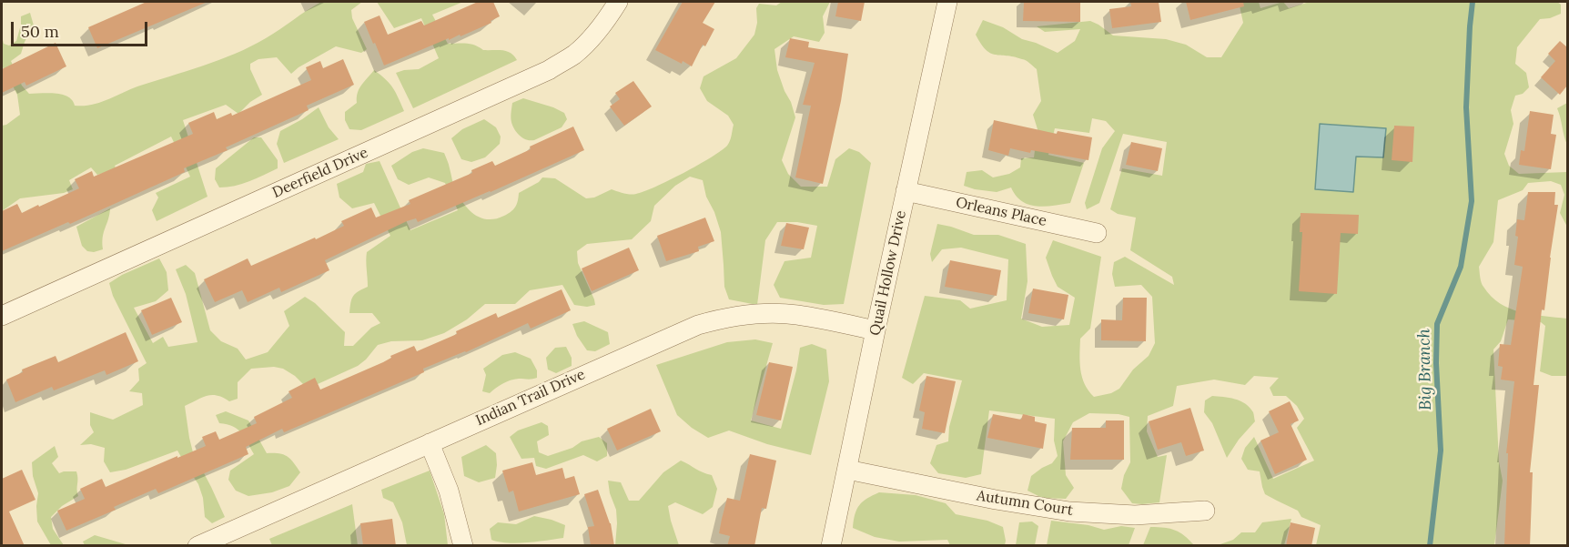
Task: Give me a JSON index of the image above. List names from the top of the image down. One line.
{"streets":{"street":["Deerfield Drive","Orleans Place","Quail Hollow Drive","Indian Trail Drive","Autumn Court"]},"crossings":[["Orleans Place","Quail Hollow Drive"],["Quail Hollow Drive","Indian Trail Drive"],["Quail Hollow Drive","Autumn Court"]],"water":["Big Branch"],"scale_bar":"50 m"}
